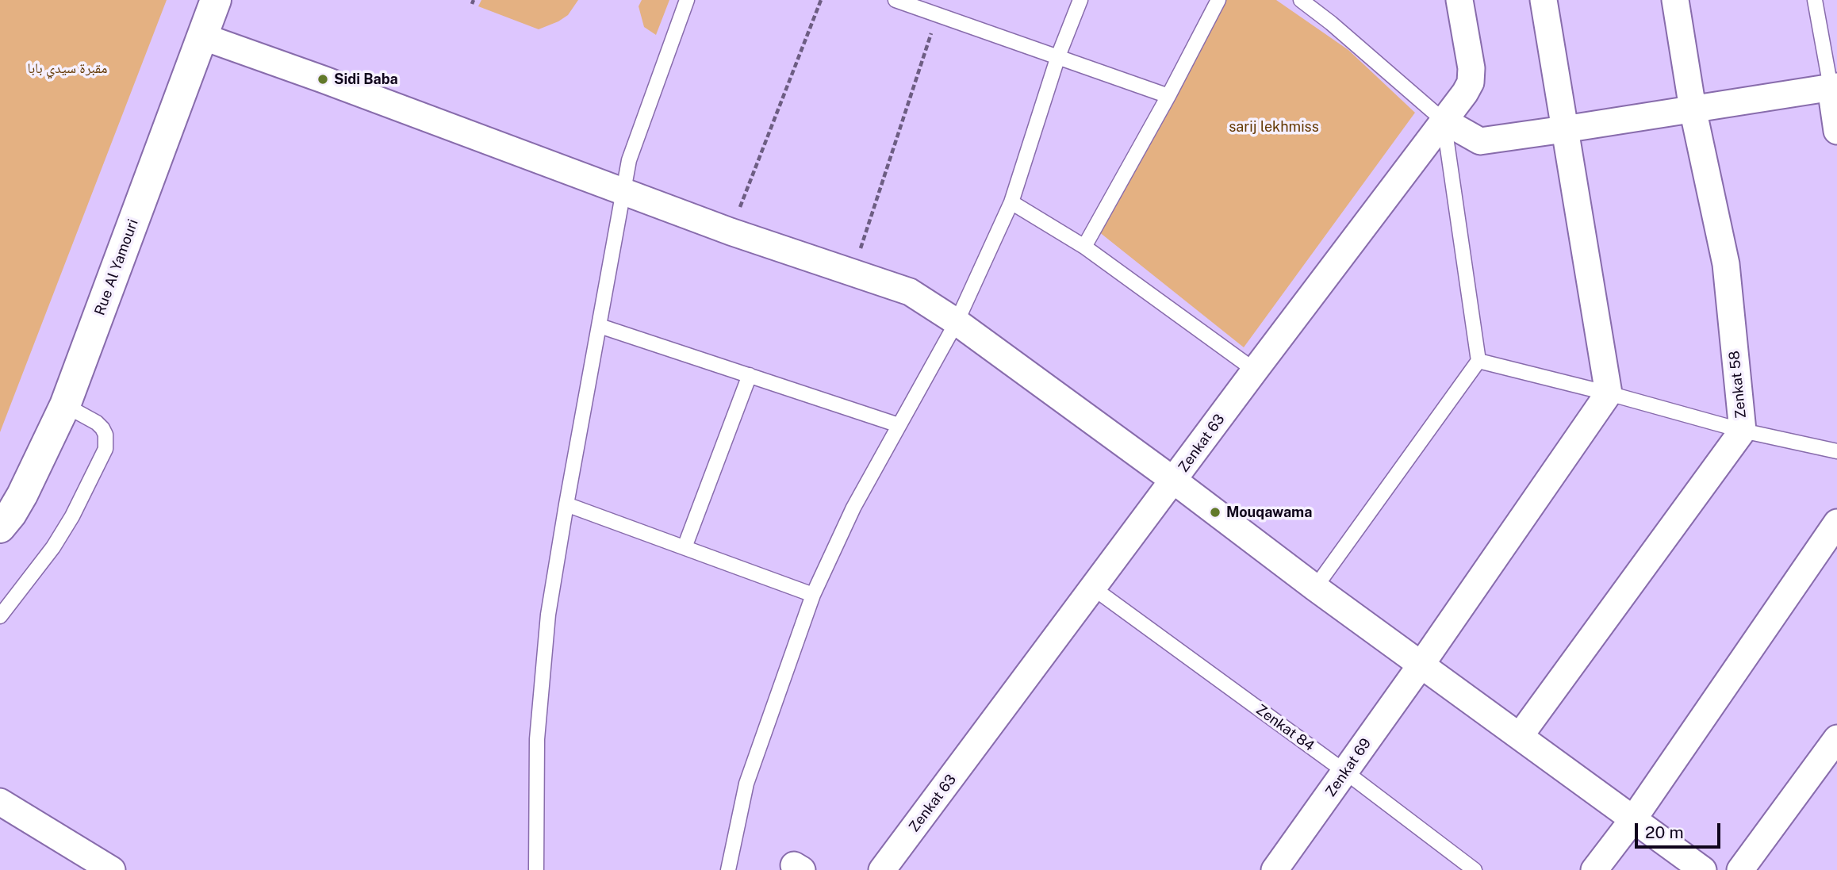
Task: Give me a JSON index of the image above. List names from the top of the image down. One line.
{"streets":{"street":["Rue Al Yamouri","Zenkat 58","Zenkat 63","Zenkat 69"],"lane":["Zenkat 84"]},"crossings":[["Zenkat 63","Zenkat 84"],["Zenkat 84","Zenkat 69"]],"parks":["مقبرة سيدي بابا","sarij lekhmiss"],"places":["Sidi Baba","Mouqawama"],"scale_bar":"20 m"}
